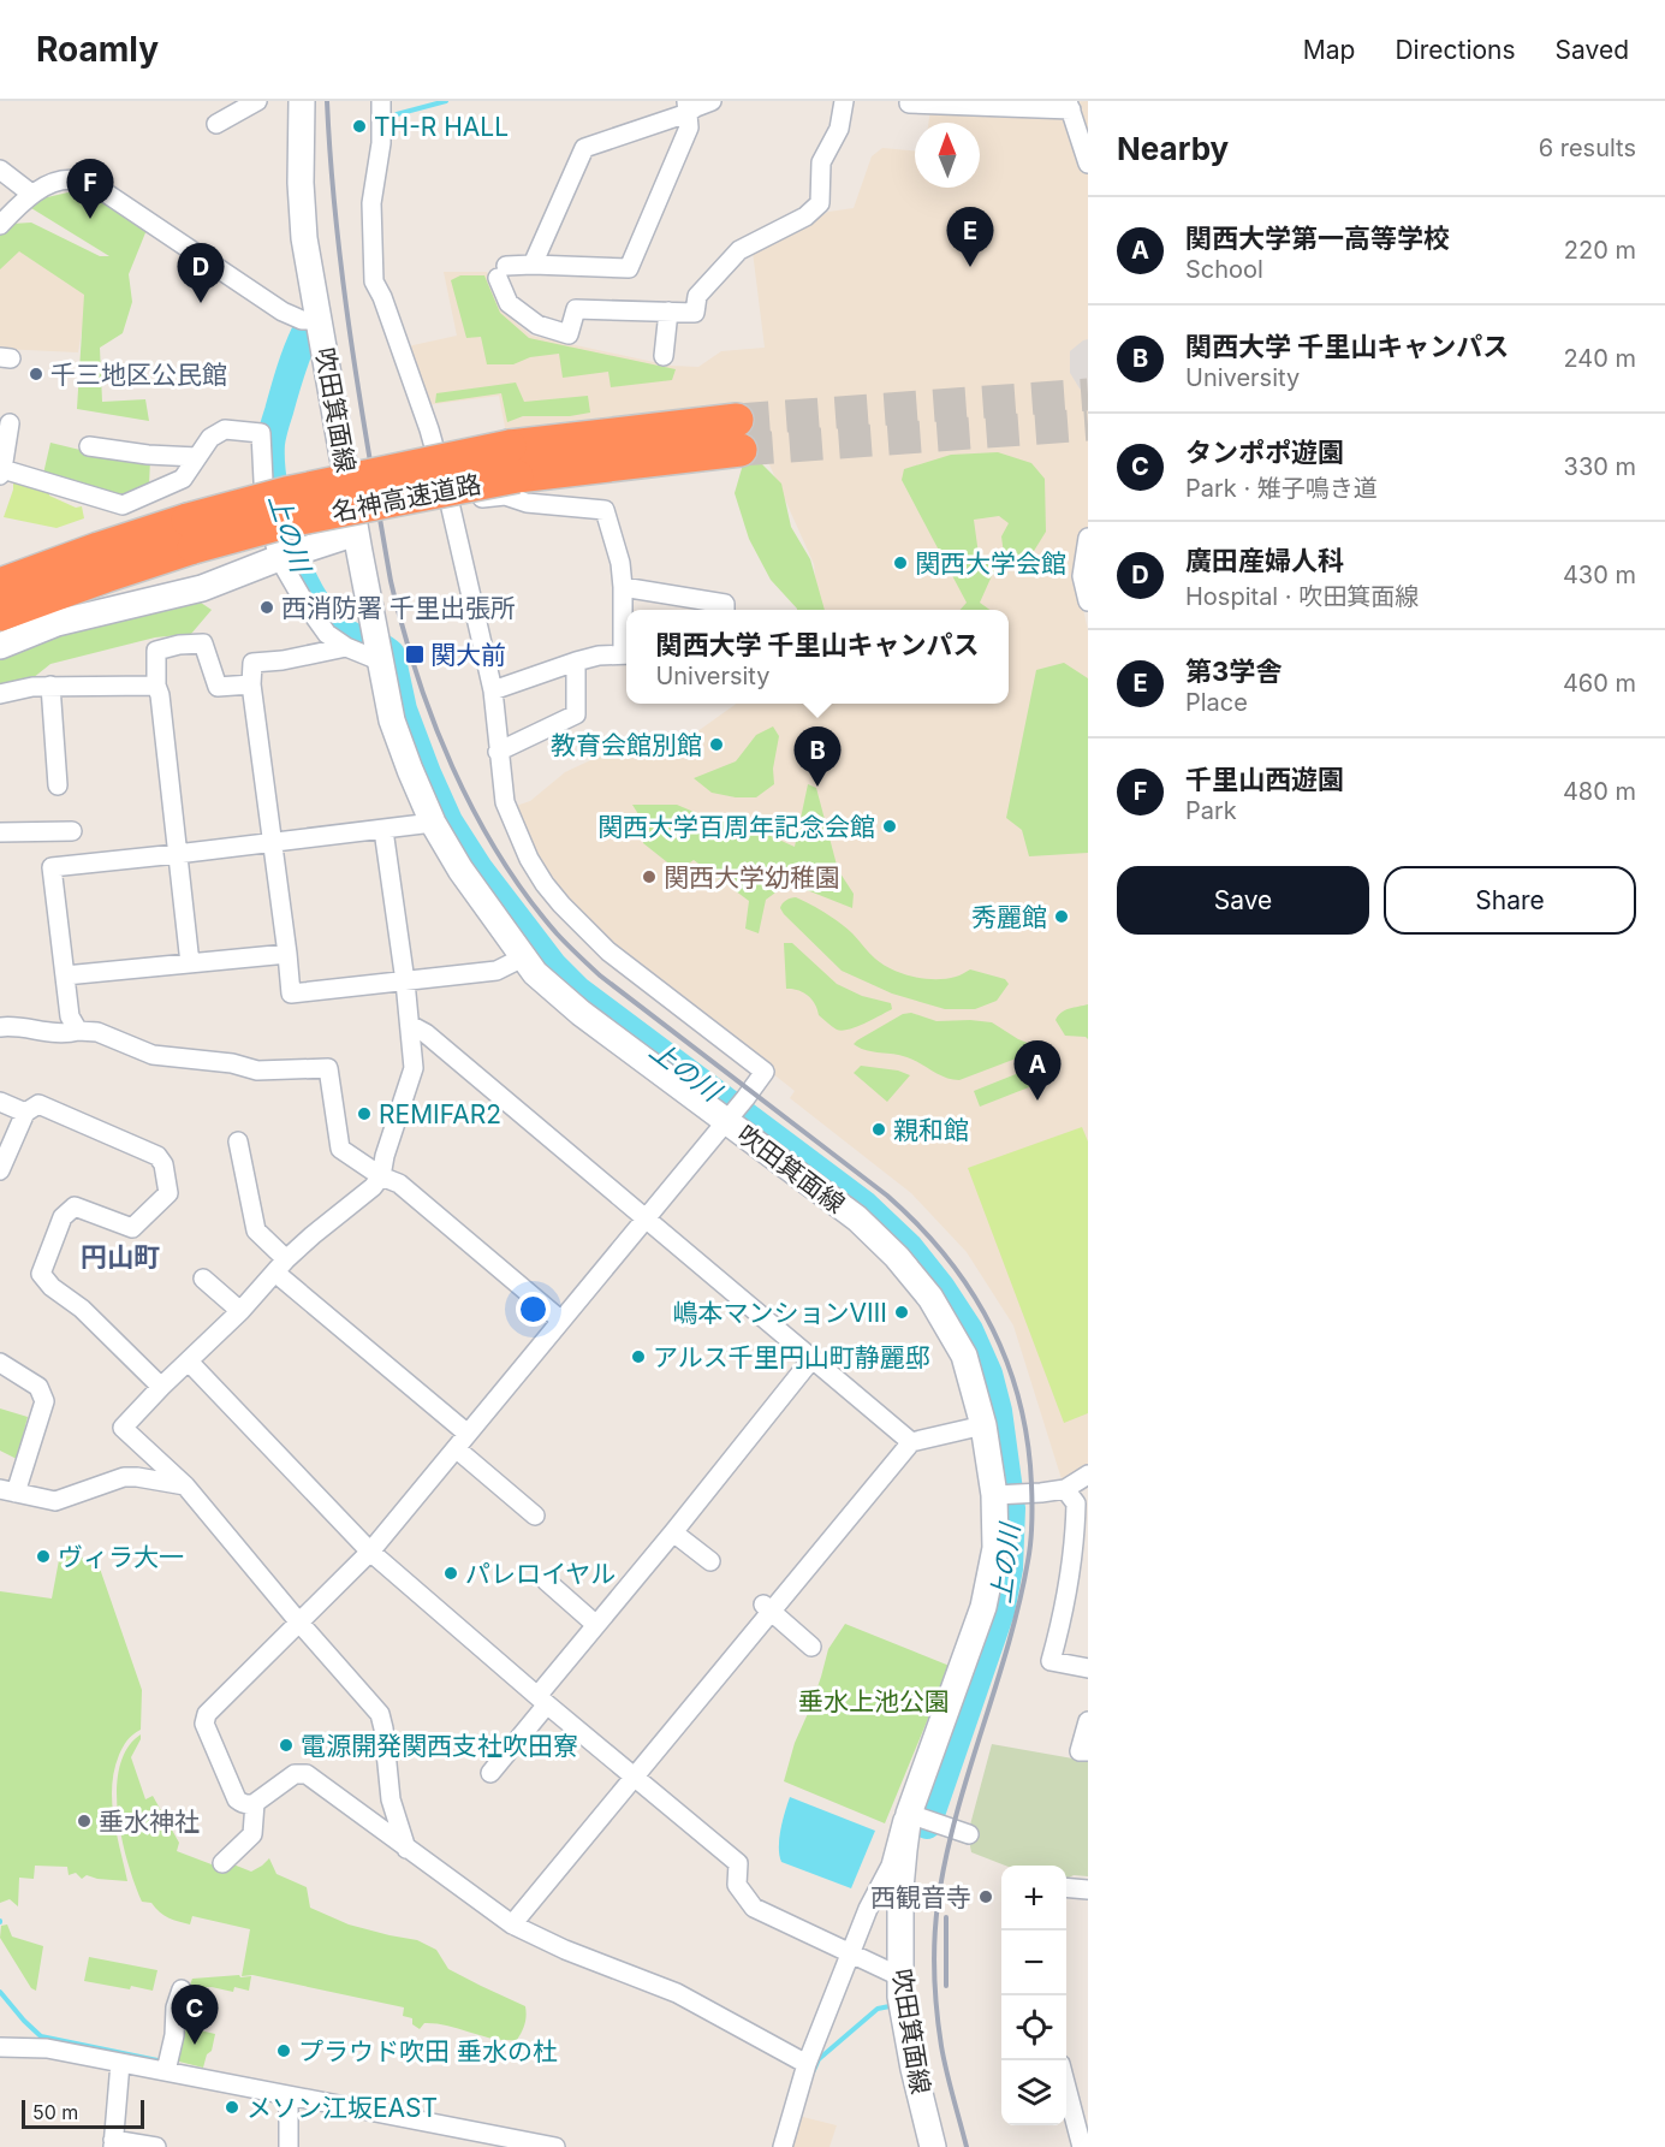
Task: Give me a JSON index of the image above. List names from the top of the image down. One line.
{"streets":{"highway":["名神高速道路"],"main road":["吹田箕面線"]},"districts":["円山町"],"water":["上の川"],"parks":["垂水上池公園"],"places":{"other":["TH-R HALL","千三地区公民館","関西大学会館","西消防署 千里出張所","教育会館別館","関西大学百周年記念会館","関西大学幼稚園","秀麗館","REMIFAR2","親和館","嶋本マンションⅧ","アルス千里円山町静麗邸","ヴィラ大一","パレロイヤル","電源開発関西支社吹田寮","垂水神社","西観音寺","プラウド吹田 垂水の杜","メソン江坂EAST"],"transit":["関大前"]},"scale_bar":"50 m","north":"top","page":{"header":"Roamly","nav":["Map","Directions","Saved"],"heading":["Nearby","6 results"],"pins":["F","E","D","B","A","C"],"list":[{"mark":"A","name":"関西大学第一高等学校","note":"School","value":"220 m"},{"mark":"B","name":"関西大学 千里山キャンパス","note":"University","value":"240 m"},{"mark":"C","name":"タンポポ遊園","note":"Park · 雉子鳴き道","value":"330 m"},{"mark":"D","name":"廣田産婦人科","note":"Hospital · 吹田箕面線","value":"430 m"},{"mark":"E","name":"第3学舎","note":"Place","value":"460 m"},{"mark":"F","name":"千里山西遊園","note":"Park","value":"480 m"}],"popup":["関西大学 千里山キャンパス","University"],"buttons":["Save","Share"],"map_buttons":["+","−"],"scale":"50 m"}}
